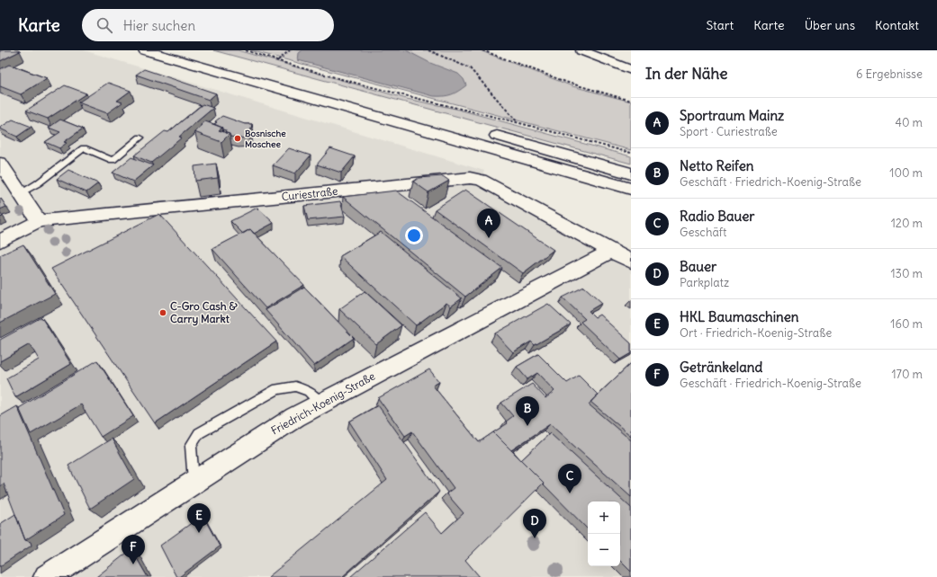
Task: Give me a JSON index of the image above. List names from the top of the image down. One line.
{"streets":{"street":["Curiestraße","Friedrich-Koenig-Straße"]},"crossings":[["Curiestraße","Friedrich-Koenig-Straße"]],"places":["Bosnische Moschee","C-Gro Cash & Carry Markt"],"page":{"header":"Karte","search":"Hier suchen","nav":["Start","Karte","Über uns","Kontakt"],"heading":["In der Nähe","6 Ergebnisse"],"list":[{"mark":"A","name":"Sportraum Mainz","note":"Sport · Curiestraße","value":"40 m"},{"mark":"B","name":"Netto Reifen","note":"Geschäft · Friedrich-Koenig-Straße","value":"100 m"},{"mark":"C","name":"Radio Bauer","note":"Geschäft","value":"120 m"},{"mark":"D","name":"Bauer","note":"Parkplatz","value":"130 m"},{"mark":"E","name":"HKL Baumaschinen","note":"Ort · Friedrich-Koenig-Straße","value":"160 m"},{"mark":"F","name":"Getränkeland","note":"Geschäft · Friedrich-Koenig-Straße","value":"170 m"}],"pins":["A","B","C","E","D","F"],"map_buttons":["+","−"]}}
